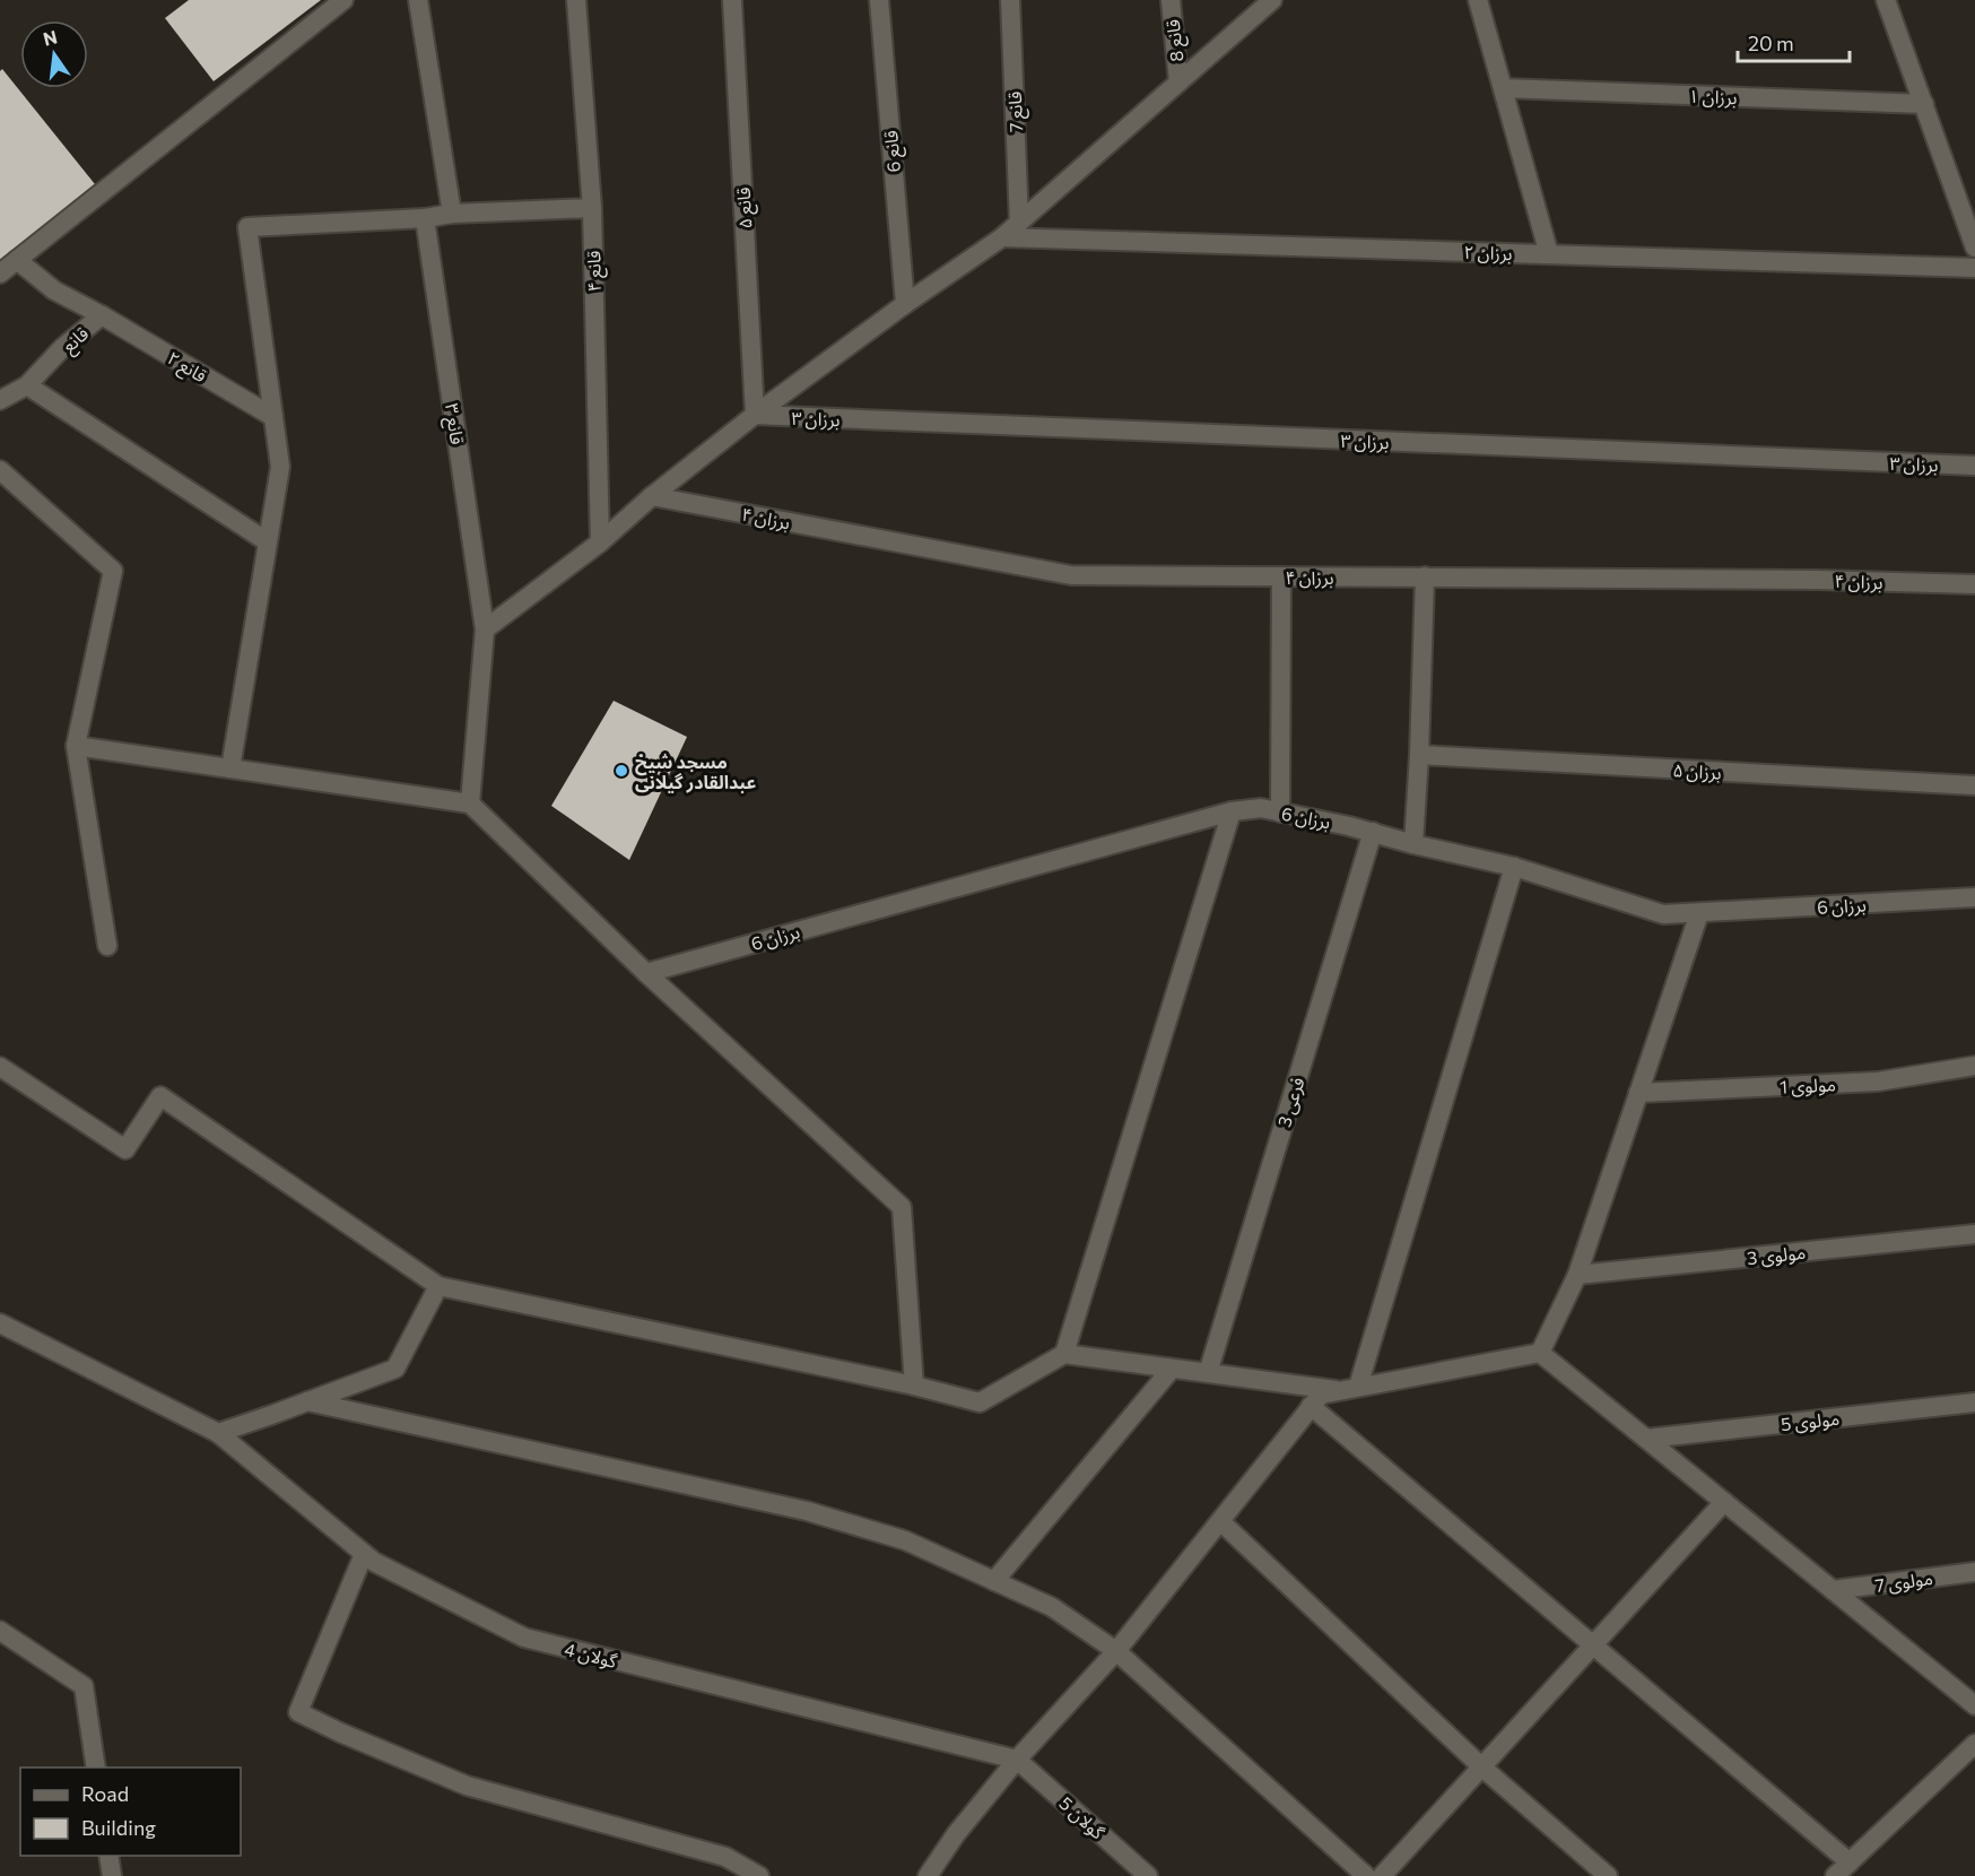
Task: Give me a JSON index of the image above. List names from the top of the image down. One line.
{"streets":{"street":["قانع 8","برزان ۱","قانع 7","قانع 6","قانع ۵","برزان ۲","قانع ۴","قانع","قانع ۲","برزان ۳","قانع ۳","برزان ۴","برزان ۵","برزان 6","مولوی 1","فرعی 3","مولوی 3","مولوی 5","مولوی 7","گولان 4","گولان 5"]},"crossings":[["قانع ۵","برزان ۳"],["قانع","قانع ۲"],["برزان 6","فرعی 3"],["گولان 4","گولان 5"]],"places":["مسجد شیخ عبدالقادر گیلانی"],"legend":["Road","Building"],"scale_bar":"20 m","north":"top"}
